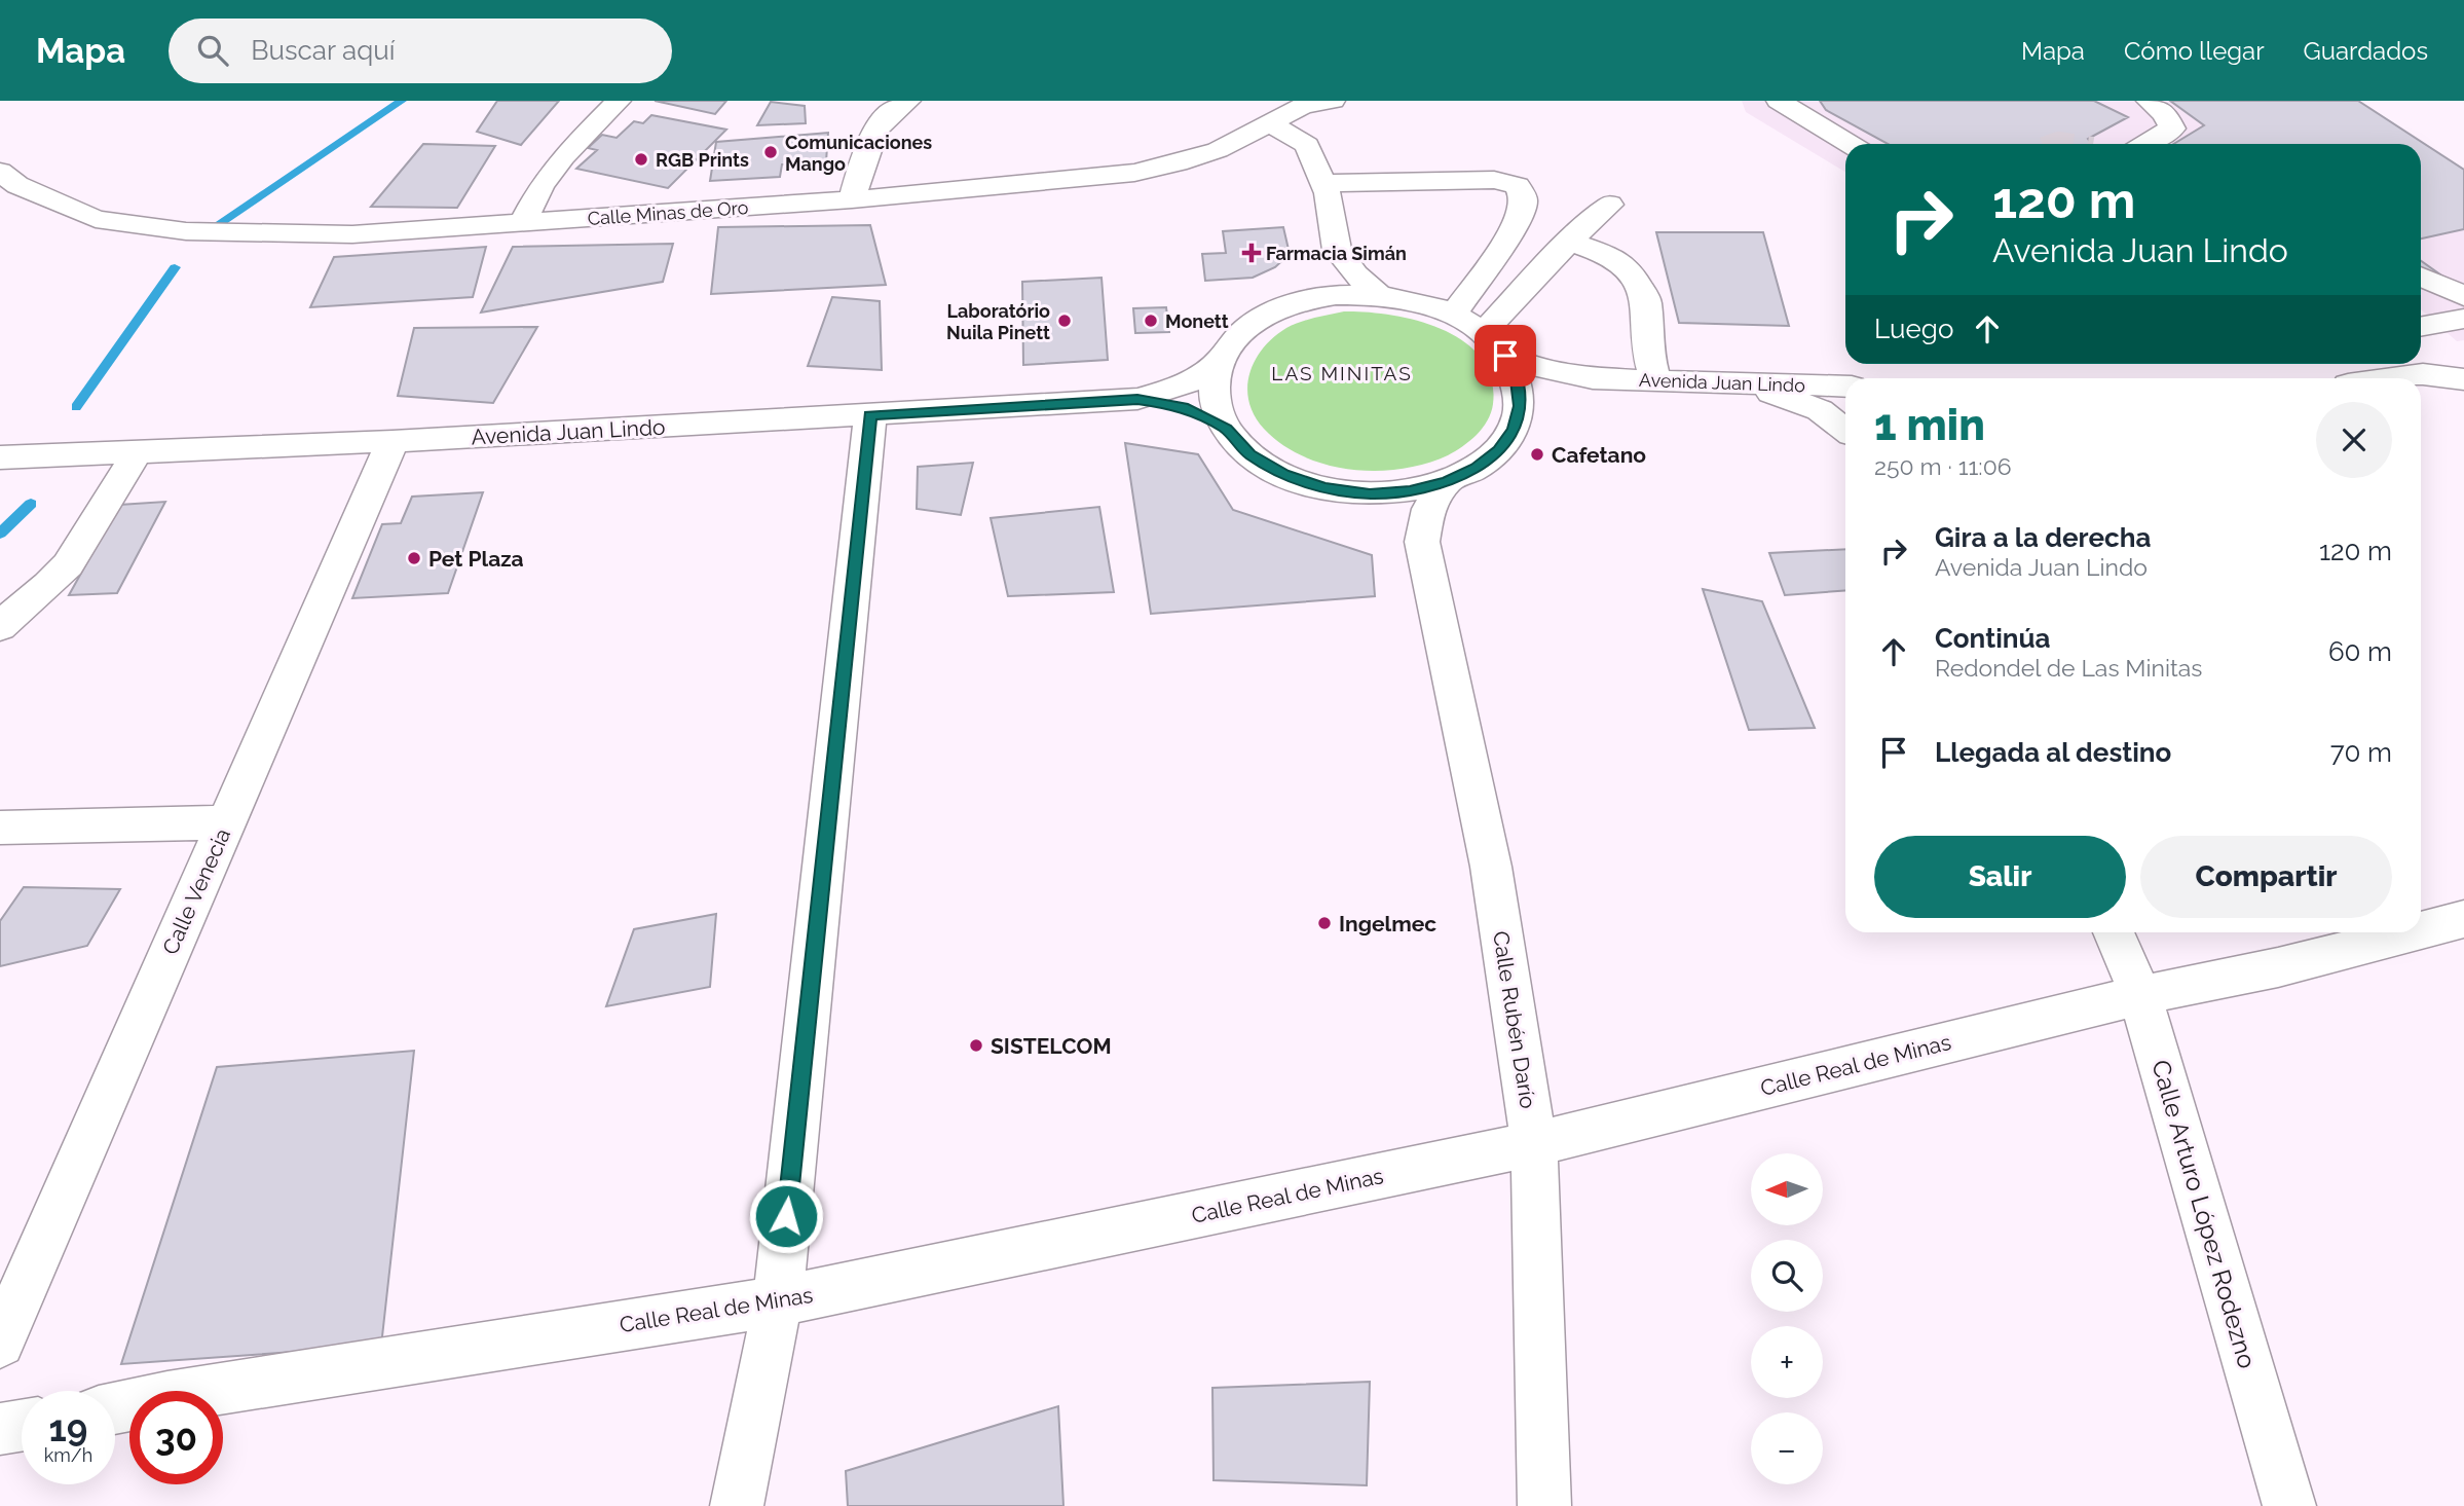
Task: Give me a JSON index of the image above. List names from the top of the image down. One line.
{"streets":{"street":["Calle Minas de Oro","Avenida Juan Lindo","Calle Venecia","Calle Rubén Darío","Calle Real de Minas","Calle Arturo López Rodezno"]},"crossings":[["Avenida Juan Lindo","Calle Venecia"],["Avenida Juan Lindo","Calle Rubén Darío"],["Calle Rubén Darío","Calle Real de Minas"],["Calle Real de Minas","Calle Arturo López Rodezno"]],"districts":["LAS MINITAS"],"places":{"other":["Comunicaciones Mango","RGB Prints","Laboratório Nuila Pinett","Monett","Cafetano","Pet Plaza","Ingelmec","SISTELCOM"],"health":["Farmacia Simán"]},"north":"left","page":{"header":"Mapa","search":"Buscar aquí","nav":["Mapa","Cómo llegar","Guardados"],"turn":["120 m","Avenida Juan Lindo"],"then":"Luego","heading":["1 min","250 m · 11:06"],"list":[{"name":"Gira a la derecha","note":"Avenida Juan Lindo","value":"120 m"},{"name":"Continúa","note":"Redondel de Las Minitas","value":"60 m"},{"name":"Llegada al destino","value":"70 m"}],"buttons":["Salir","Compartir"],"map_buttons":["+","−"],"speed":"19 km/h","limit":"30"}}
